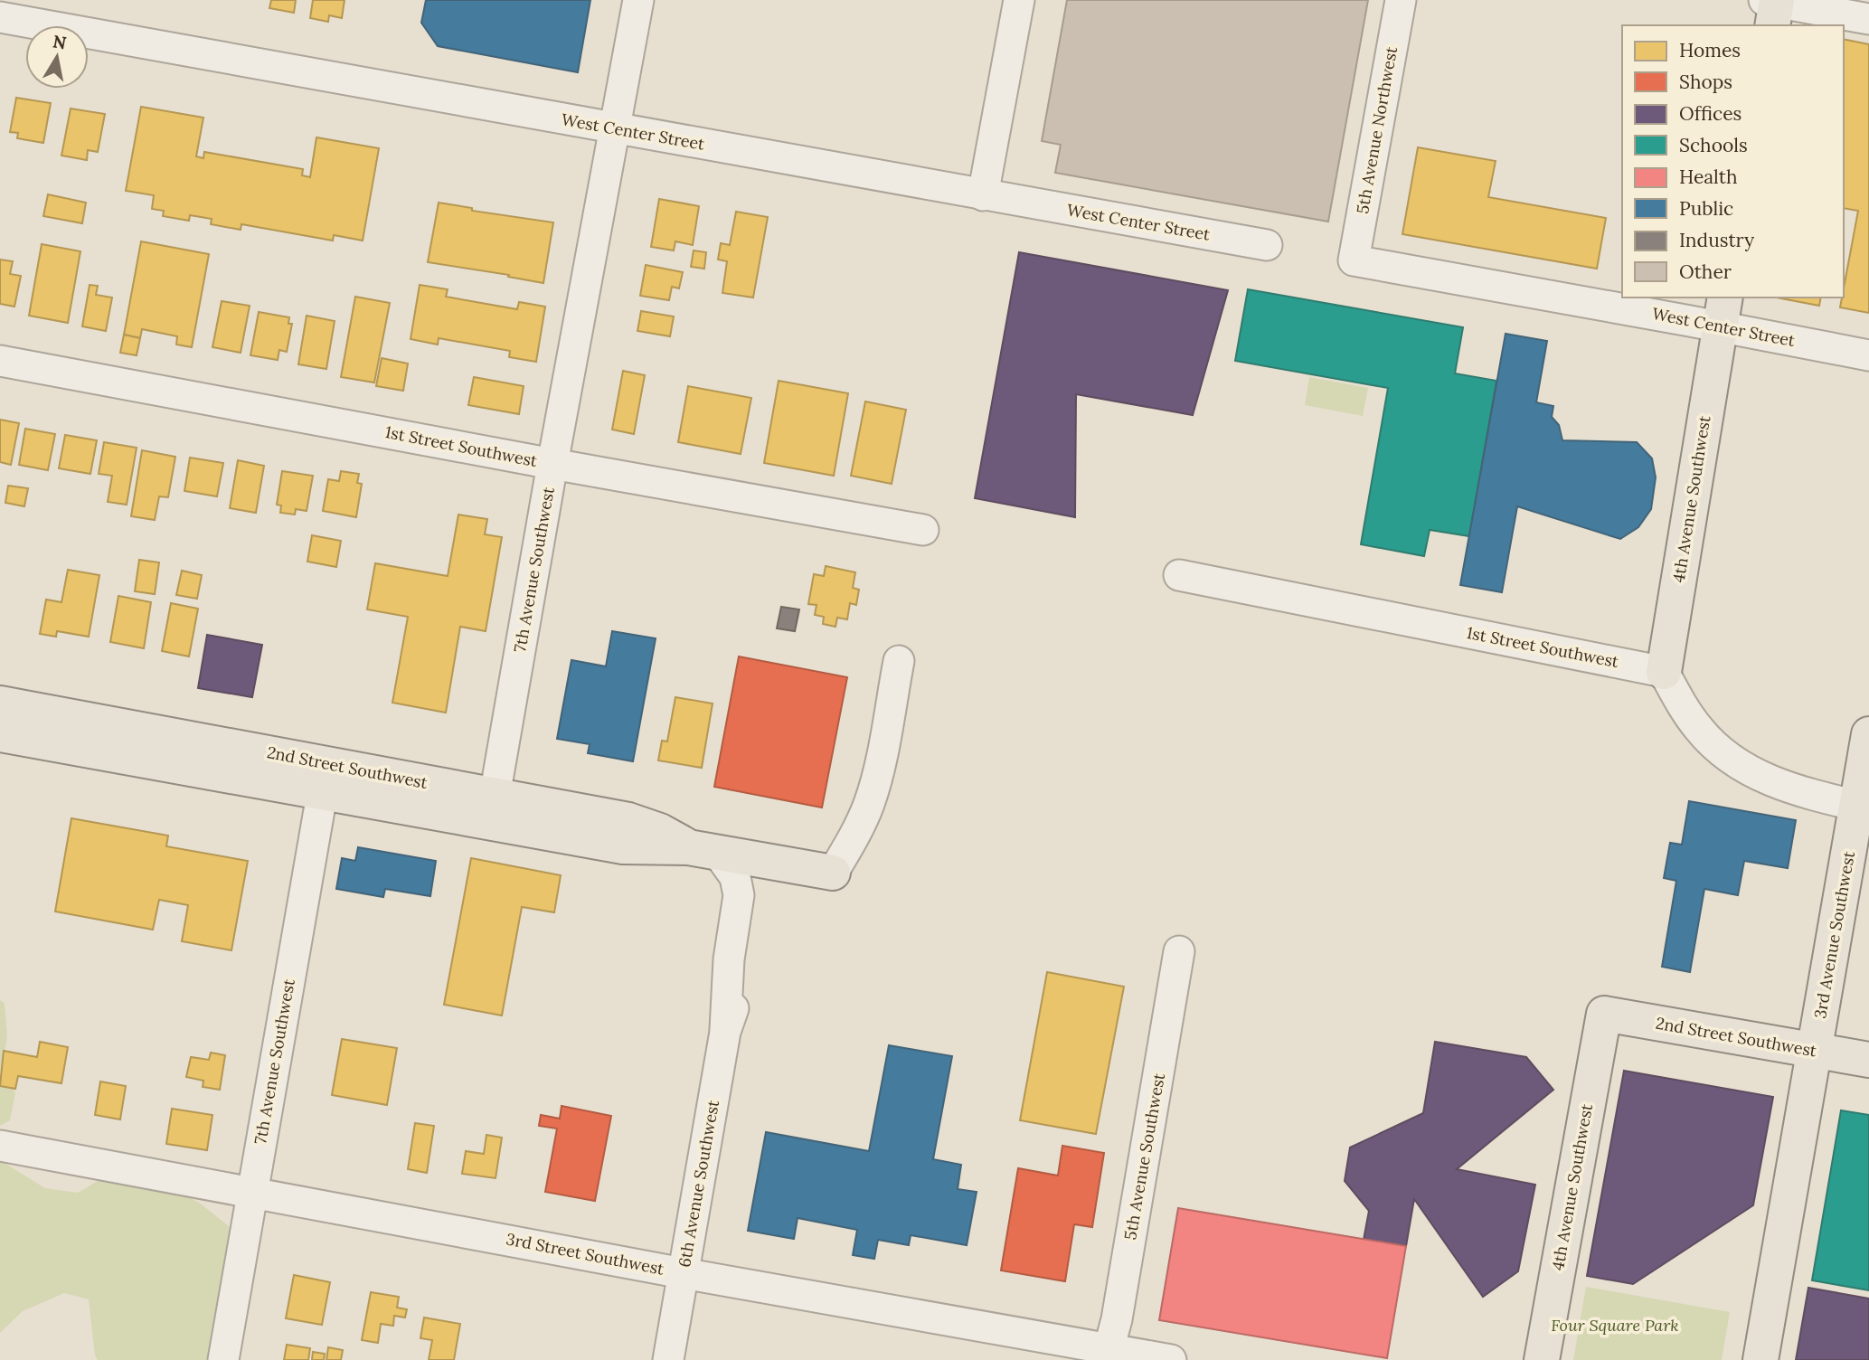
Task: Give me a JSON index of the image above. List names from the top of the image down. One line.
{"streets":{"main road":["4th Avenue Southwest","2nd Street Southwest","3rd Avenue Southwest"],"street":["5th Avenue Northwest","West Center Street","1st Street Southwest","7th Avenue Southwest","5th Avenue Southwest","6th Avenue Southwest","3rd Street Southwest"]},"crossings":[["5th Avenue Northwest","West Center Street"],["West Center Street","4th Avenue Southwest"],["West Center Street","7th Avenue Southwest"],["1st Street Southwest","4th Avenue Southwest"],["1st Street Southwest","7th Avenue Southwest"],["4th Avenue Southwest","2nd Street Southwest"],["7th Avenue Southwest","2nd Street Southwest"],["7th Avenue Southwest","3rd Street Southwest"],["2nd Street Southwest","3rd Avenue Southwest"],["2nd Street Southwest","6th Avenue Southwest"],["5th Avenue Southwest","3rd Street Southwest"],["6th Avenue Southwest","3rd Street Southwest"]],"parks":["Four Square Park"],"legend":["Homes","Shops","Offices","Schools","Health","Public","Industry","Other"],"north":"top"}
